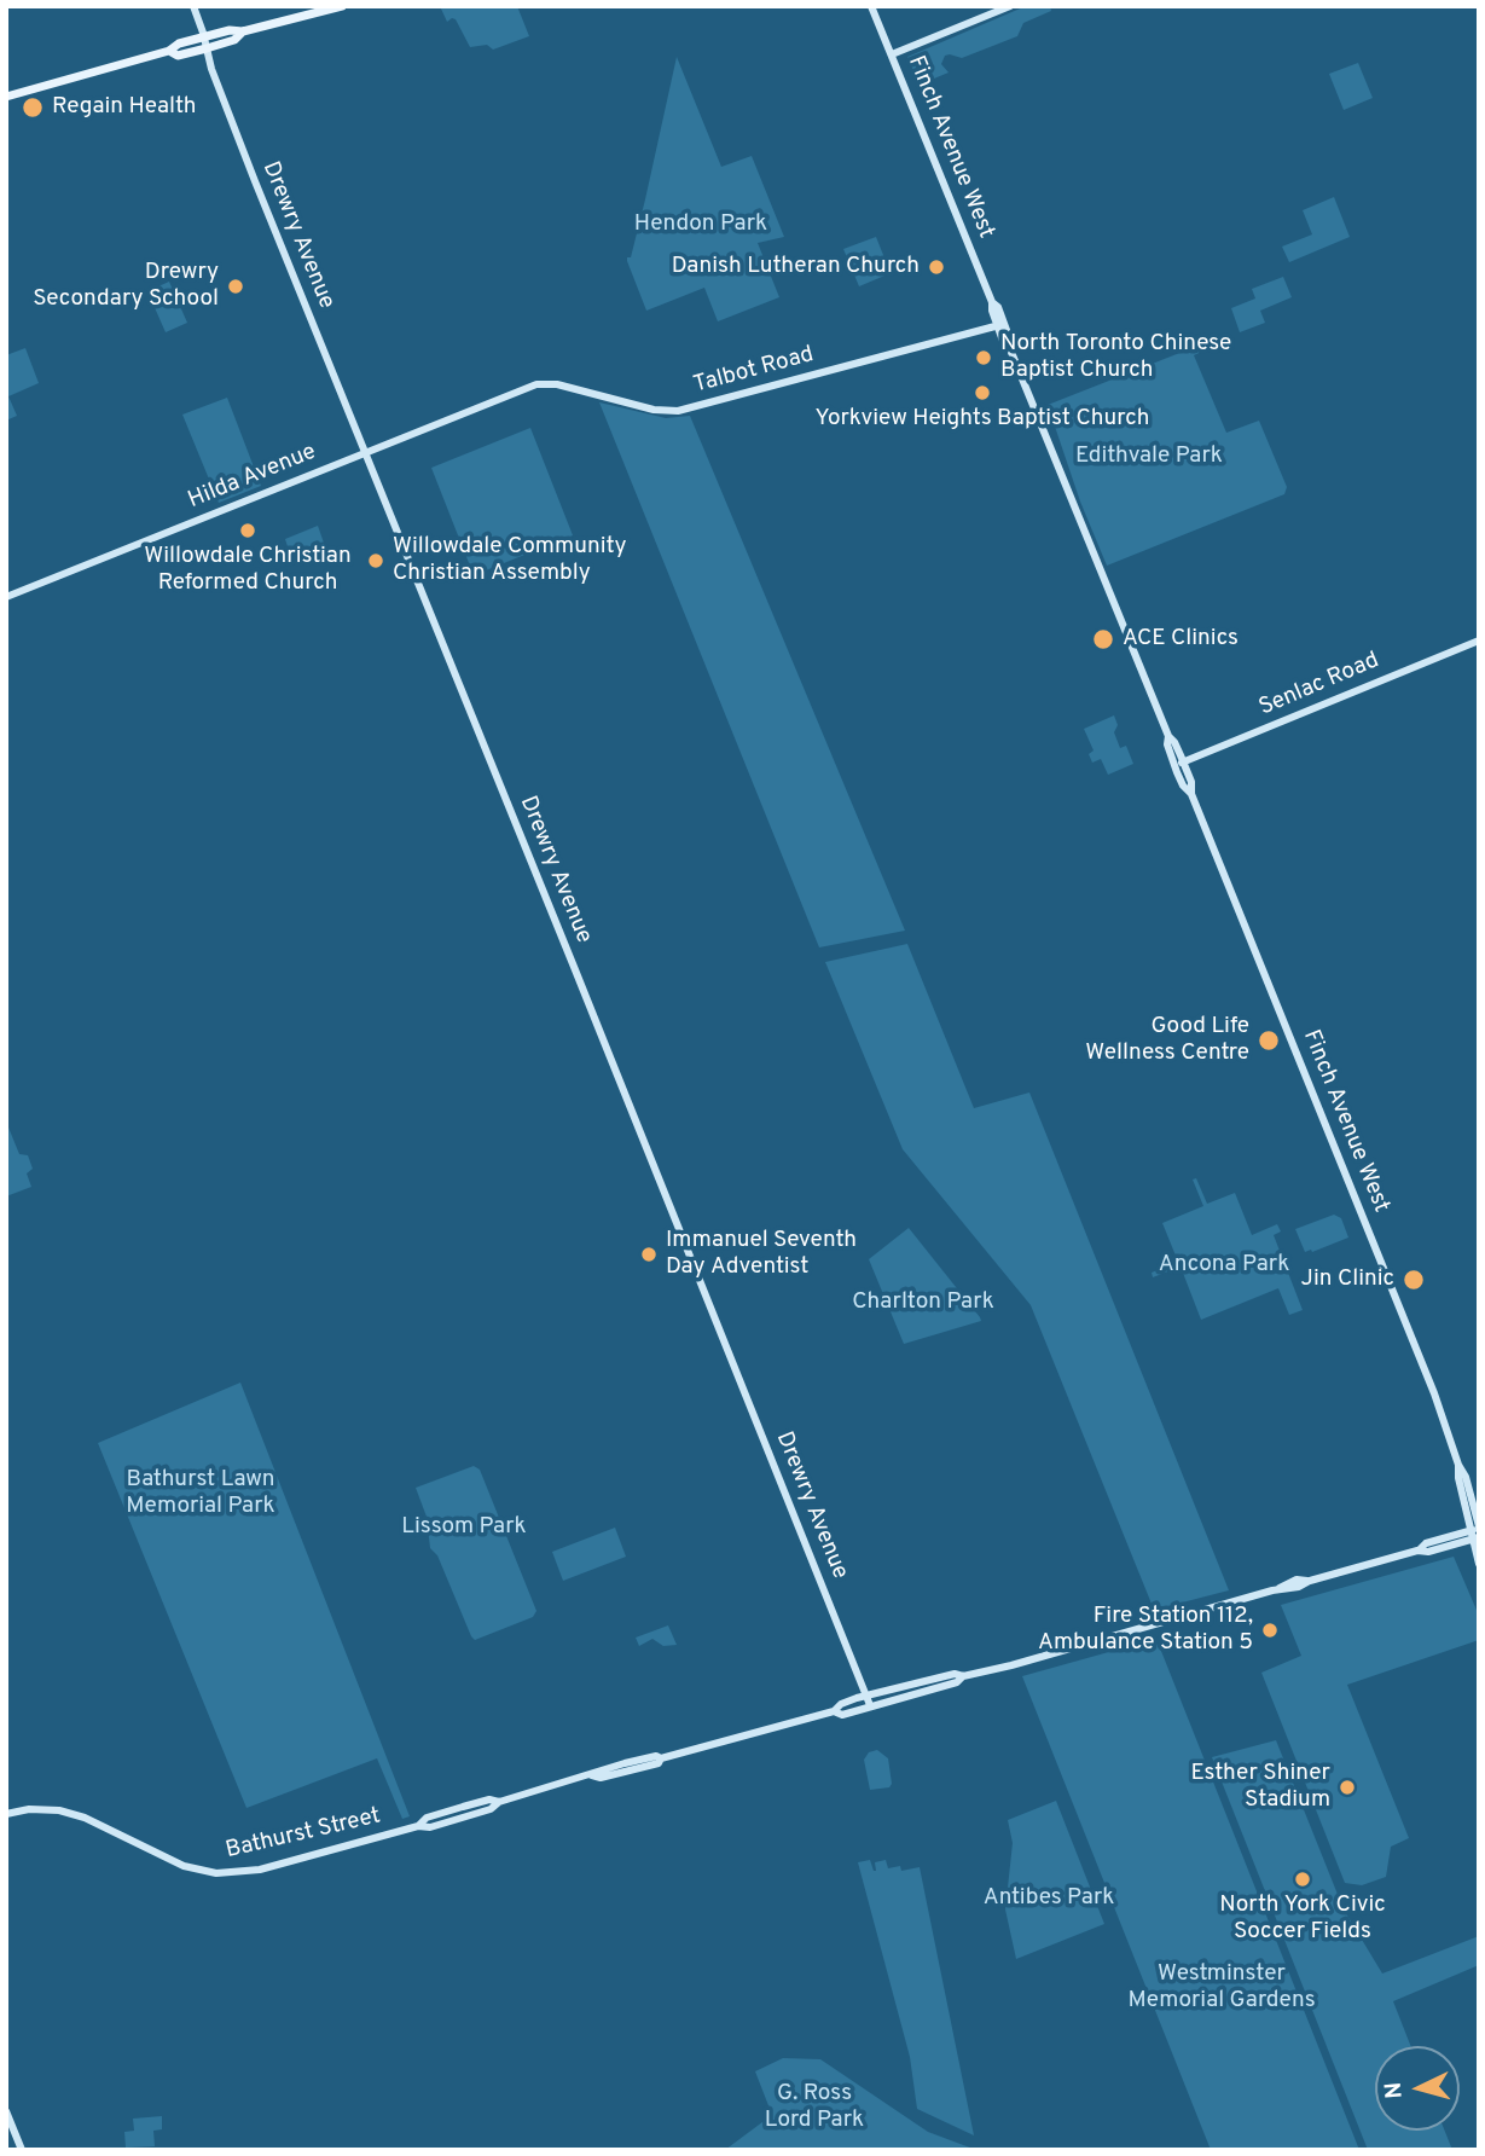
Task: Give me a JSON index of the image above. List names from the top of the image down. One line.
{"streets":{"main road":["Finch Avenue West","Drewry Avenue","Talbot Road","Hilda Avenue","Senlac Road","Bathurst Street"]},"crossings":[["Finch Avenue West","Talbot Road"],["Finch Avenue West","Senlac Road"],["Finch Avenue West","Bathurst Street"],["Drewry Avenue","Hilda Avenue"],["Drewry Avenue","Bathurst Street"],["Talbot Road","Hilda Avenue"]],"parks":["Hendon Park","Edithvale Park","Ancona Park","Charlton Park","Bathurst Lawn Memorial Park","Lissom Park","Antibes Park","Westminster Memorial Gardens","G. Ross Lord Park"],"places":["Regain Health","Danish Lutheran Church","Drewry Secondary School","North Toronto Chinese Baptist Church","Yorkview Heights Baptist Church","Willowdale Christian Reformed Church","Willowdale Community Christian Assembly","ACE Clinics","Good Life Wellness Centre","Immanuel Seventh Day Adventist","Jin Clinic","Fire Station 112, Ambulance Station 5","Esther Shiner Stadium","North York Civic Soccer Fields"],"north":"left"}
